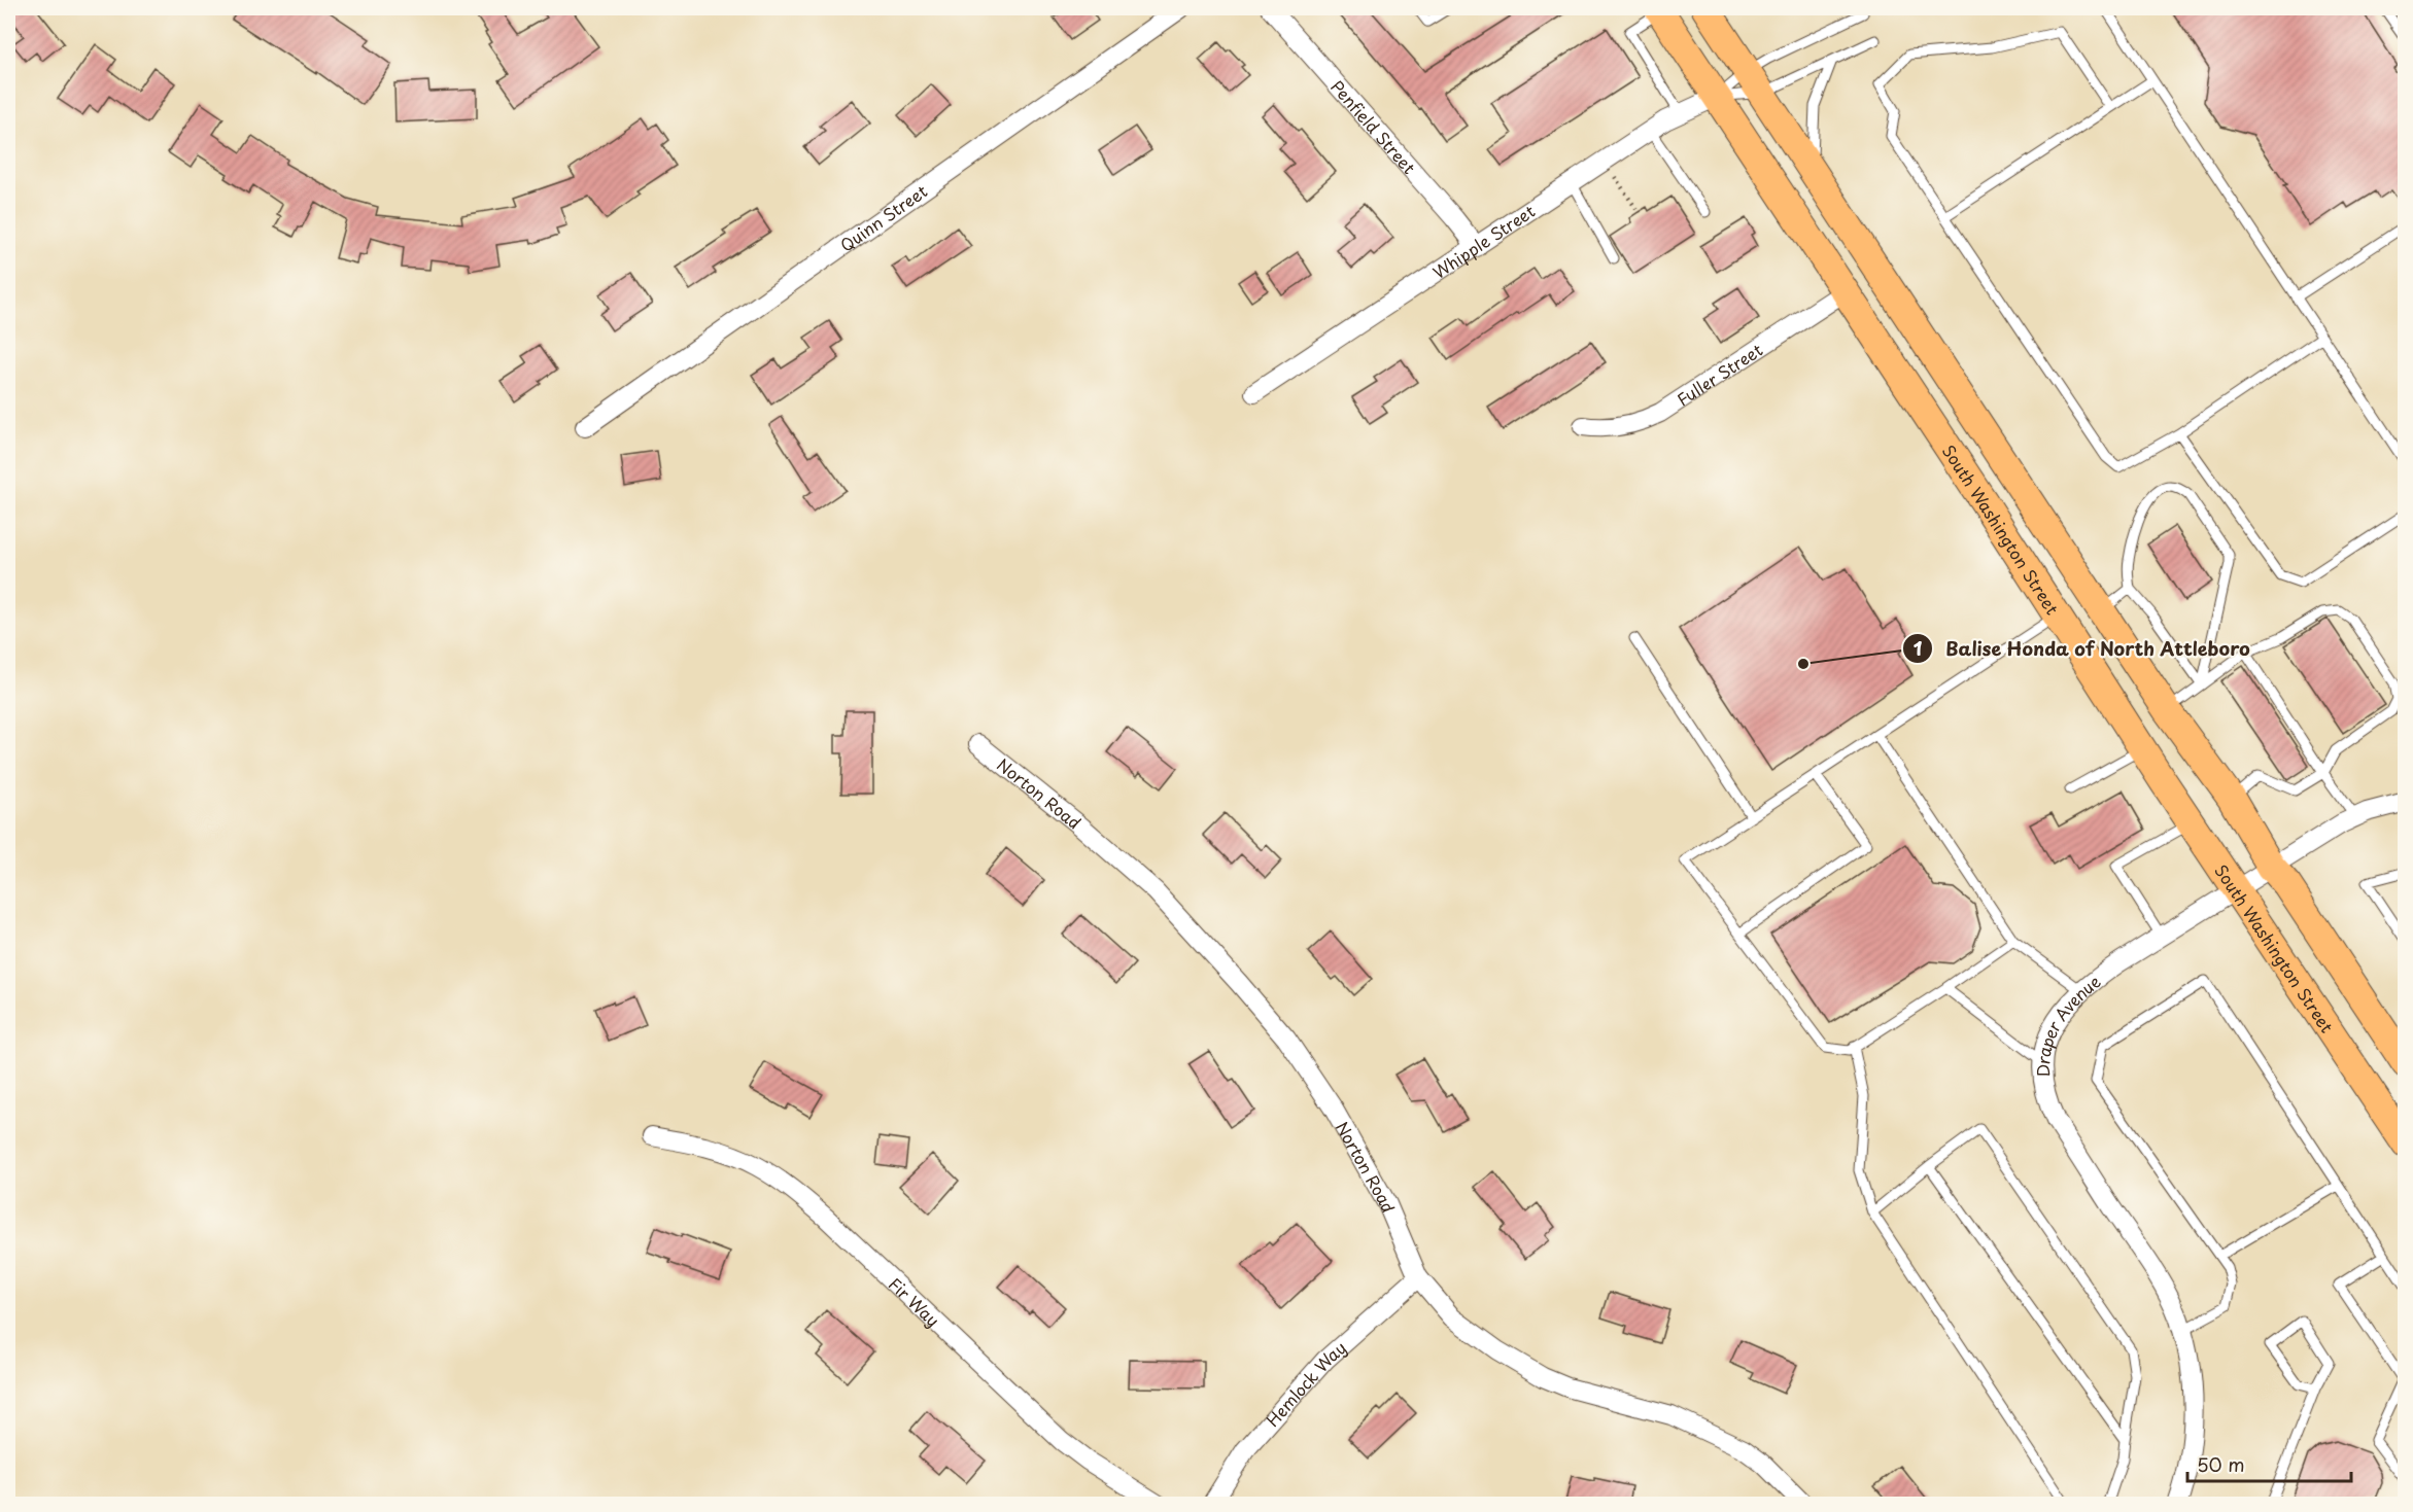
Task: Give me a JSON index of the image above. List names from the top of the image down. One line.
{"streets":{"main road":["South Washington Street"],"street":["Penfield Street","Quinn Street","Whipple Street","Fuller Street","Norton Road","Draper Avenue","Fir Way","Hemlock Way"]},"crossings":[["Penfield Street","Whipple Street"],["Whipple Street","South Washington Street"],["Fuller Street","South Washington Street"],["South Washington Street","Draper Avenue"],["Norton Road","Hemlock Way"]],"places":["Balise Honda of North Attleboro"],"scale_bar":"50 m"}
